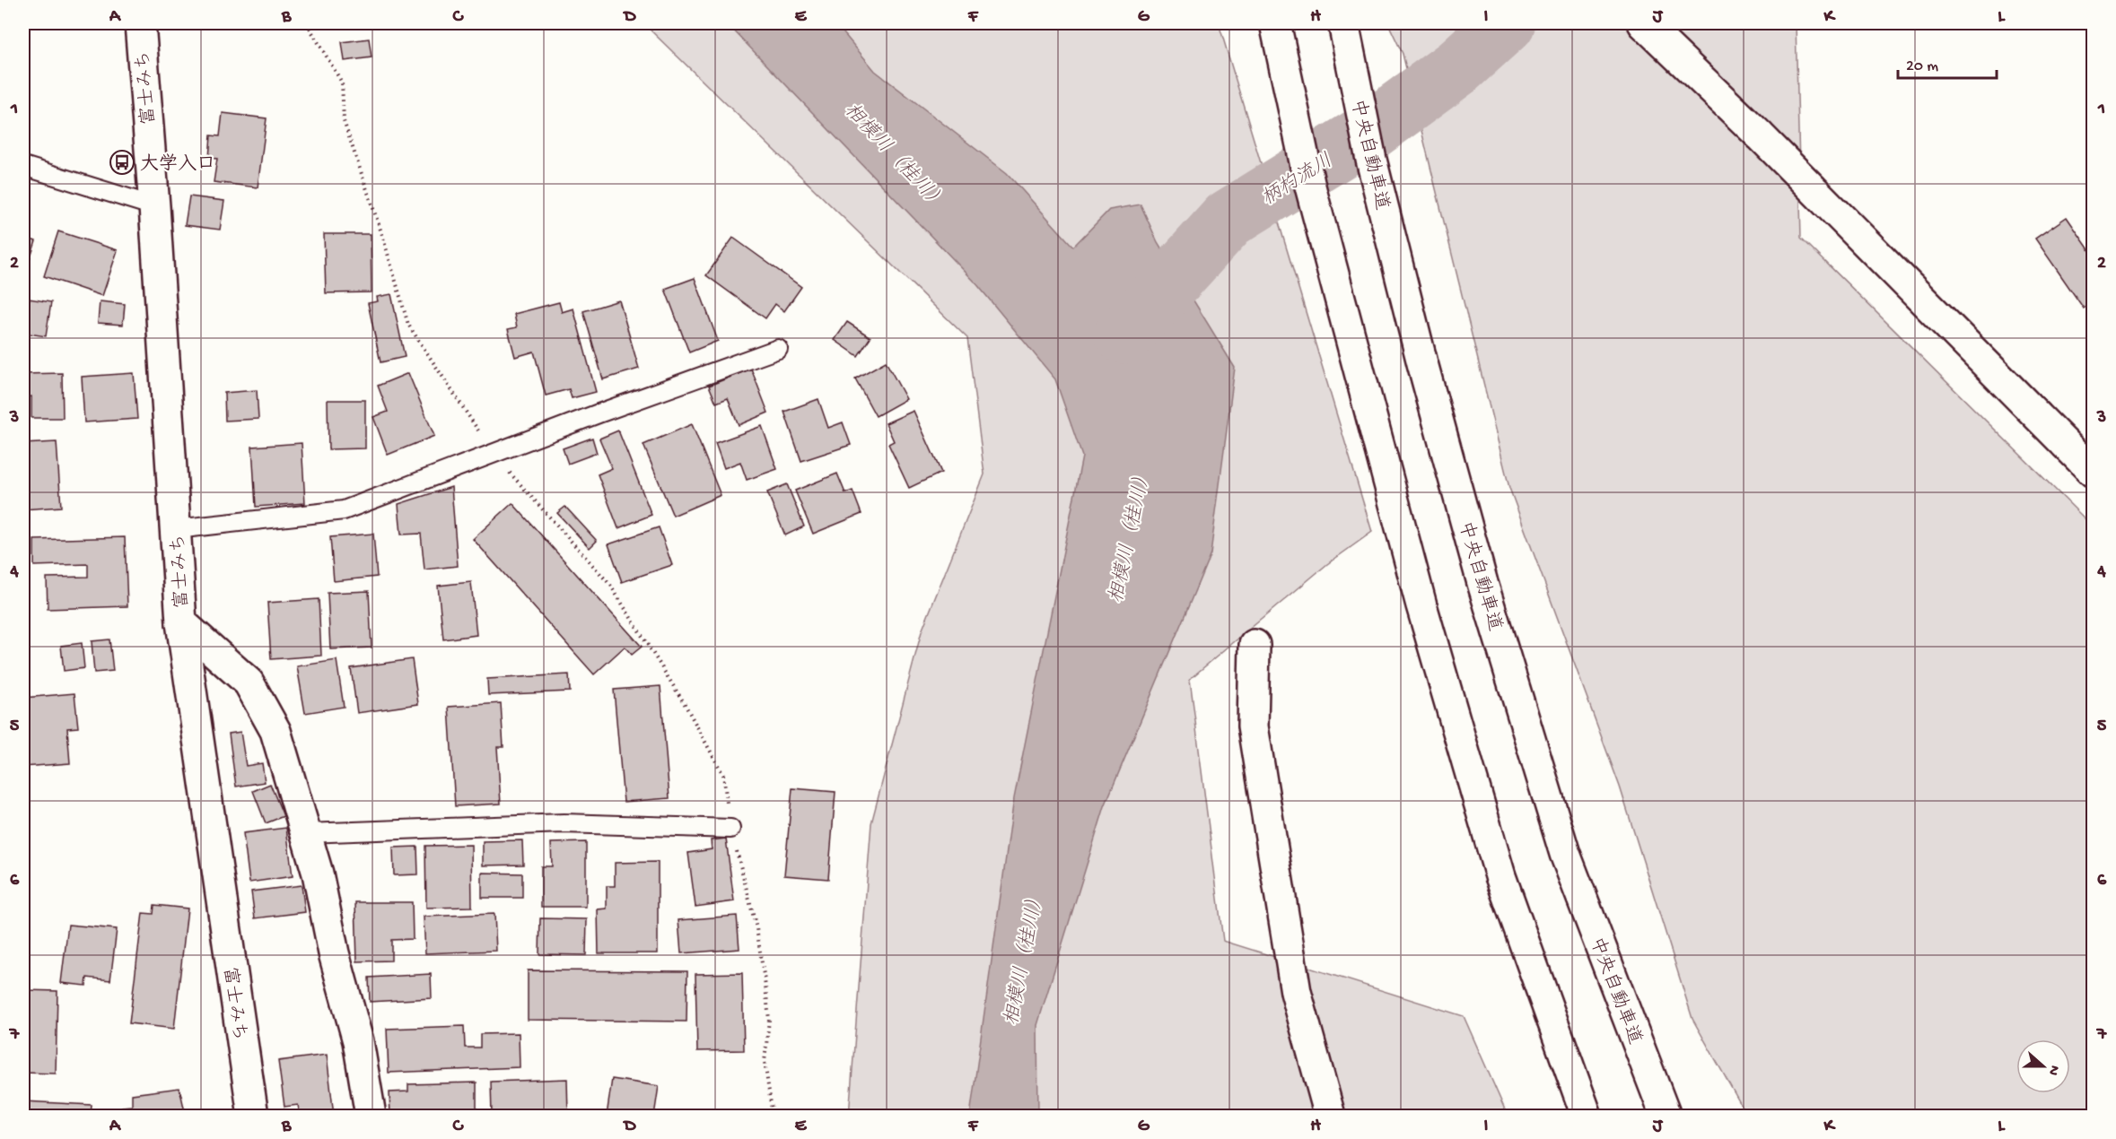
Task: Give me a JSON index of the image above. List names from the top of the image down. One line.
{"streets":{"main road":["富士みち","中央自動車道"]},"water":["相模川（桂川）","柄杓流川"],"places":{"bus stop":["大学入口"]},"scale_bar":"20 m","north":"right","grid":{"columns":["A","B","C","D","E","F","G","H","I","J","K","L"],"rows":["1","2","3","4","5","6","7"]}}
